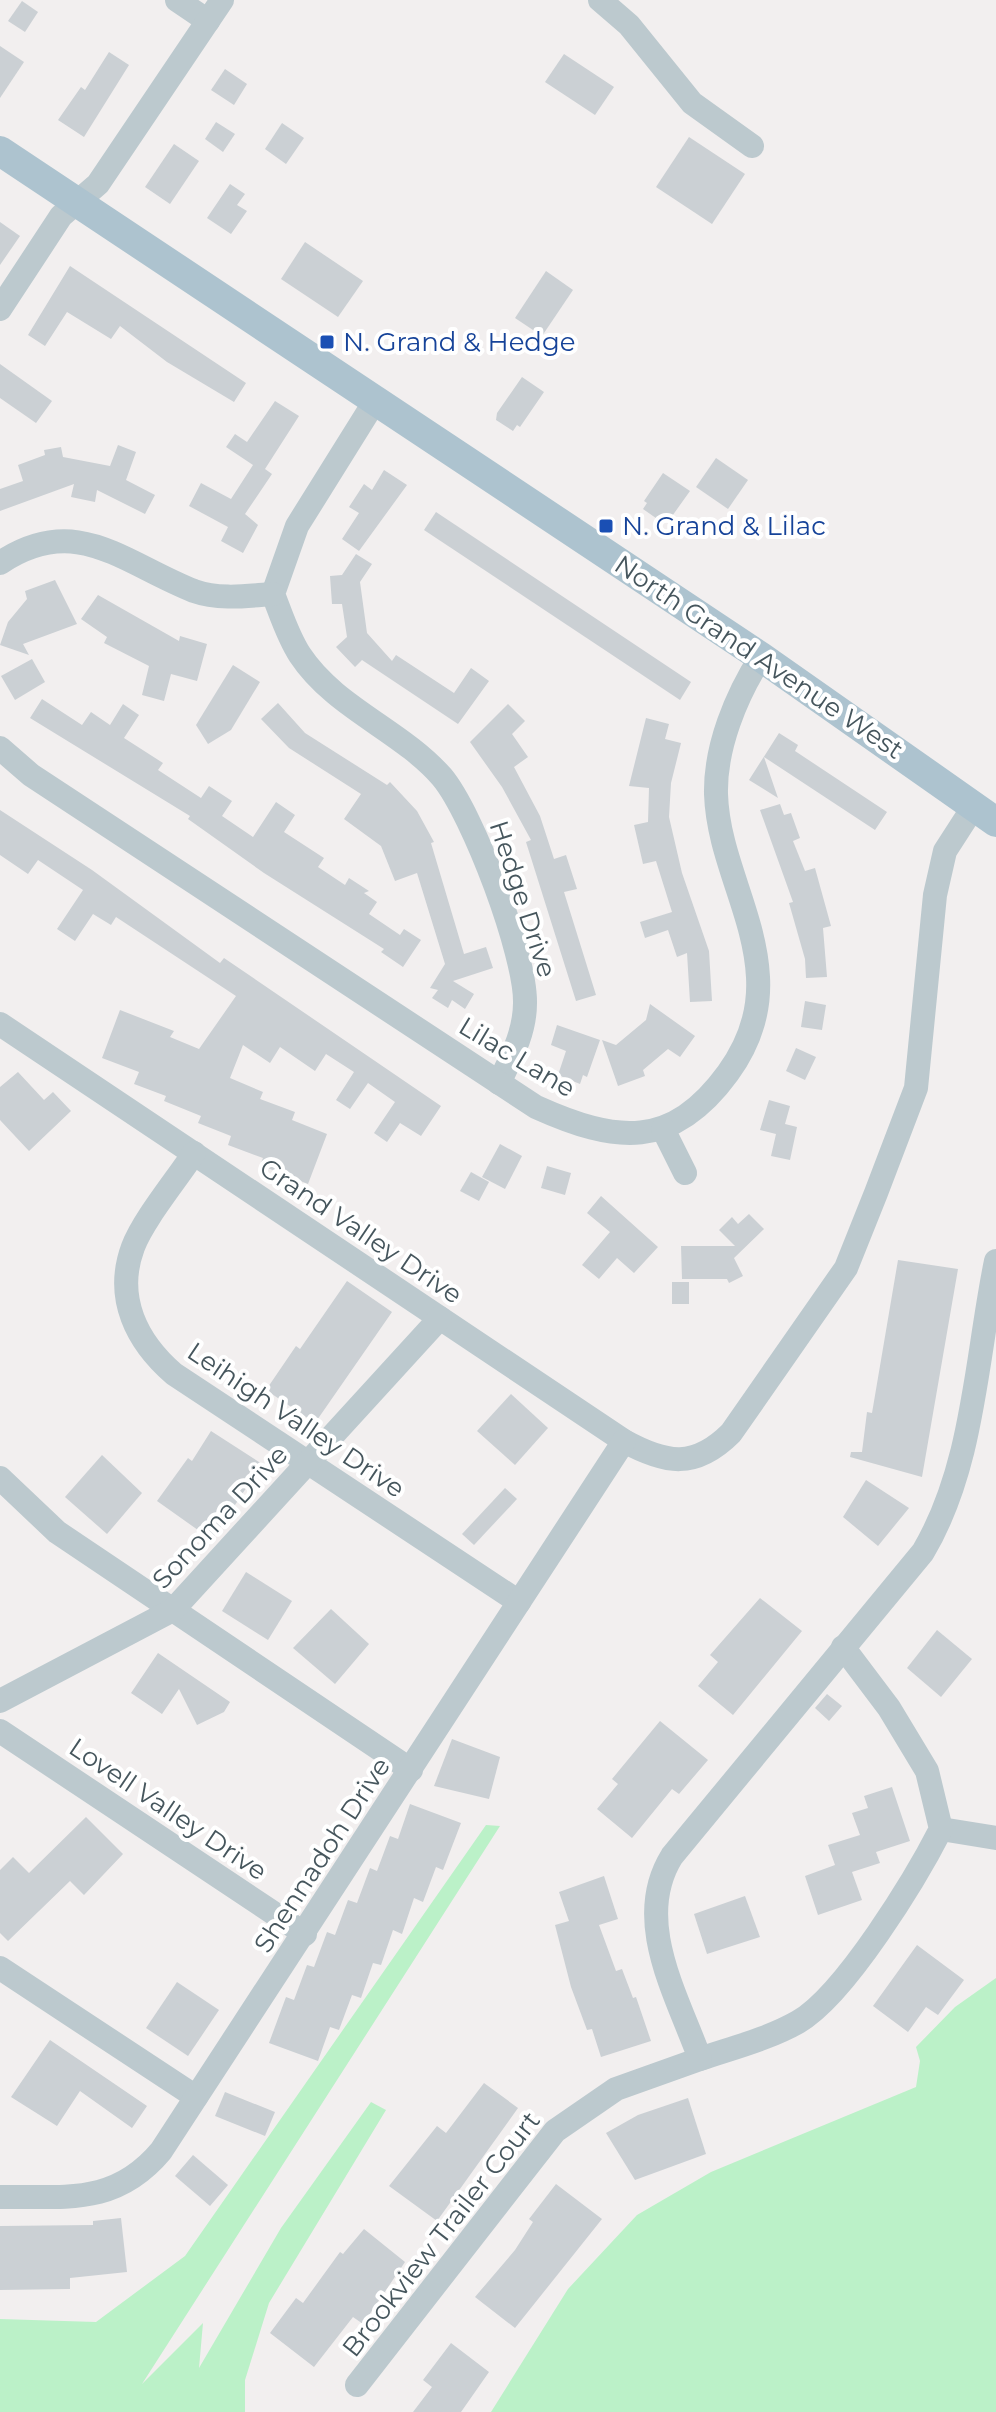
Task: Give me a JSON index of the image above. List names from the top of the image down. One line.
{"streets":{"main road":["North Grand Avenue West"],"street":["Hedge Drive","Lilac Lane","Grand Valley Drive","Leihigh Valley Drive","Sonoma Drive","Lovell Valley Drive","Shennadoh Drive","Brookview Trailer Court"]},"crossings":[["North Grand Avenue West","Lilac Lane"],["North Grand Avenue West","Grand Valley Drive"],["Hedge Drive","Lilac Lane"],["Grand Valley Drive","Leihigh Valley Drive"],["Grand Valley Drive","Sonoma Drive"],["Grand Valley Drive","Shennadoh Drive"],["Leihigh Valley Drive","Sonoma Drive"],["Leihigh Valley Drive","Shennadoh Drive"],["Lovell Valley Drive","Shennadoh Drive"]],"places":{"transit":["N. Grand & Hedge","N. Grand & Lilac"]}}
